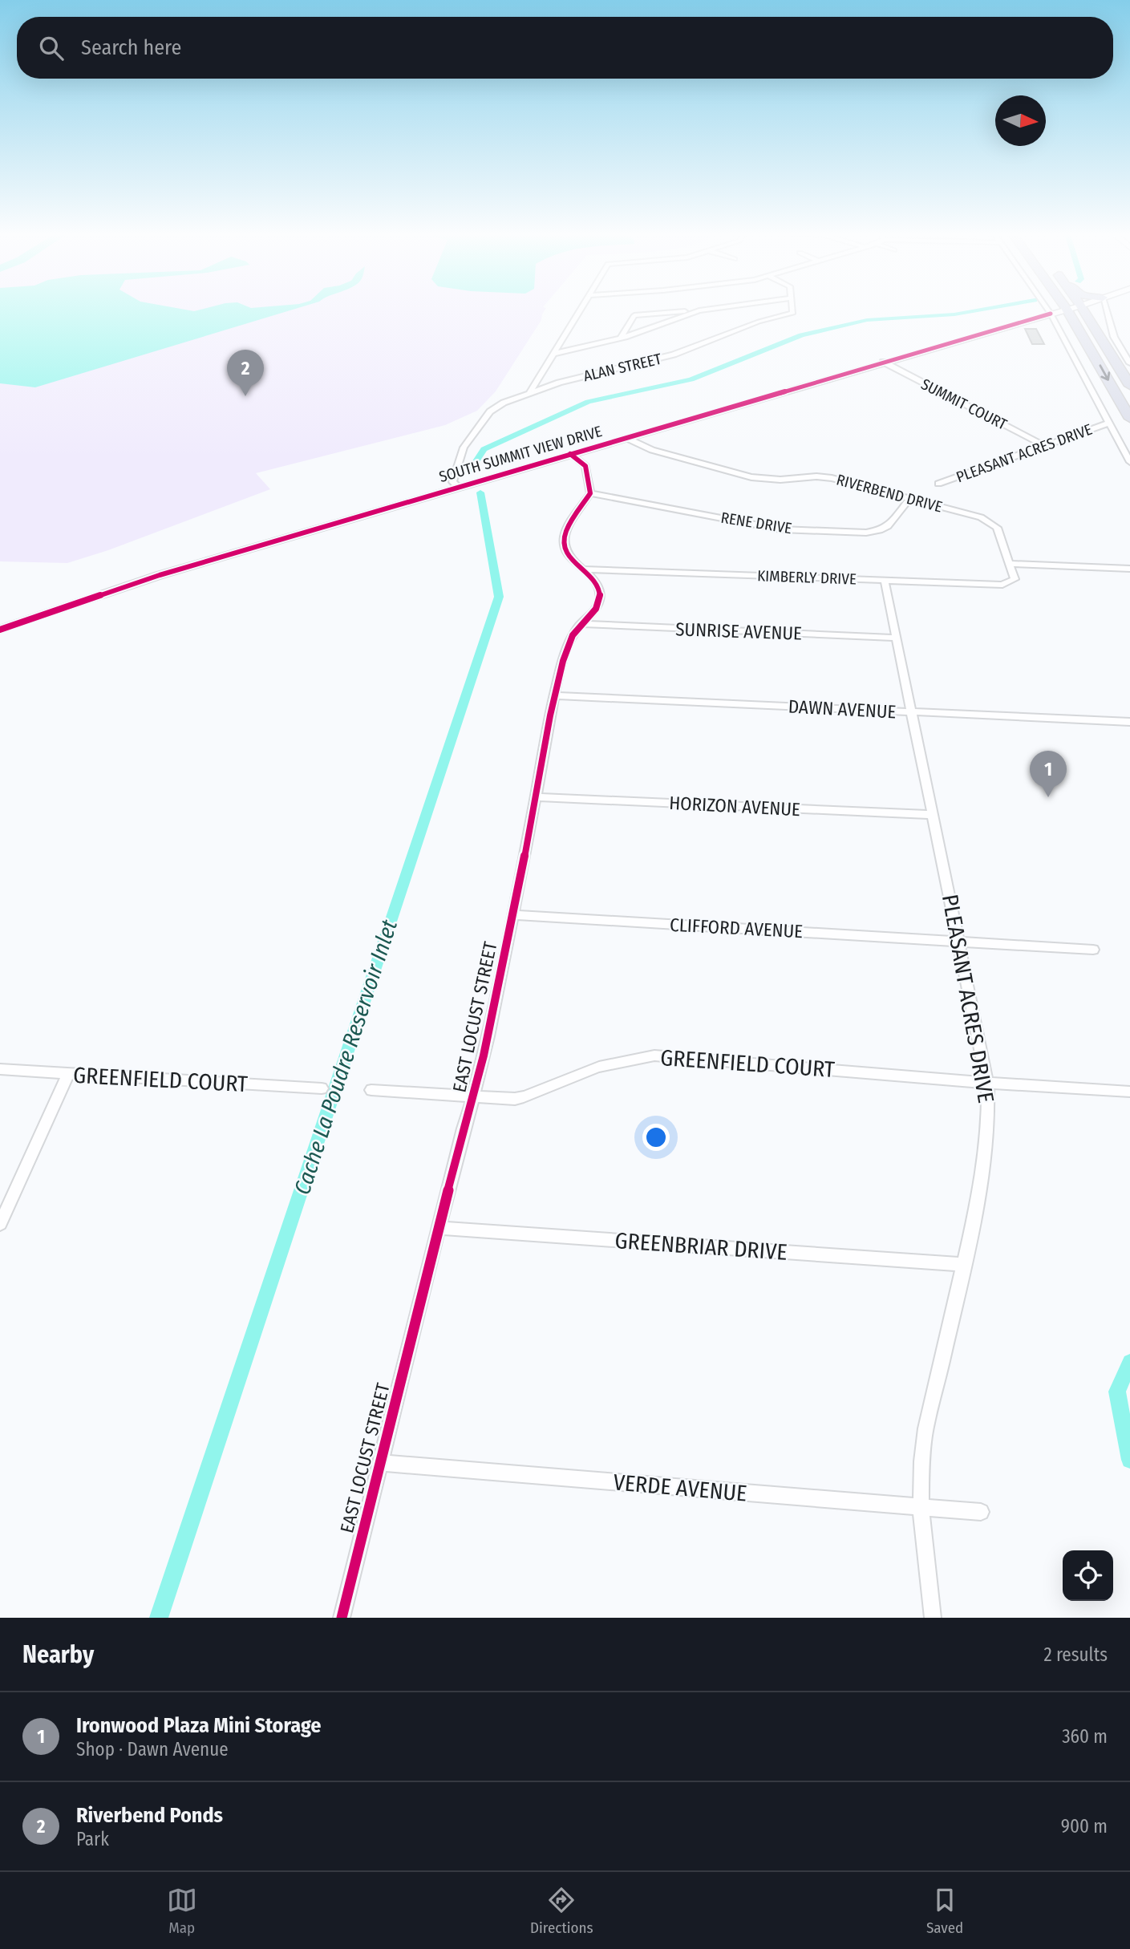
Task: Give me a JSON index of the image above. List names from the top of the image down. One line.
{"streets":{"street":["ALAN STREET","SUMMIT COURT","PLEASANT ACRES DRIVE","SOUTH SUMMIT VIEW DRIVE","RIVERBEND DRIVE","RENE DRIVE","KIMBERLY DRIVE","SUNRISE AVENUE","DAWN AVENUE","HORIZON AVENUE","CLIFFORD AVENUE","EAST LOCUST STREET","GREENFIELD COURT","GREENBRIAR DRIVE","VERDE AVENUE"]},"crossings":[["SUMMIT COURT","PLEASANT ACRES DRIVE"],["SUMMIT COURT","SOUTH SUMMIT VIEW DRIVE"],["PLEASANT ACRES DRIVE","KIMBERLY DRIVE"],["PLEASANT ACRES DRIVE","SUNRISE AVENUE"],["PLEASANT ACRES DRIVE","DAWN AVENUE"],["PLEASANT ACRES DRIVE","HORIZON AVENUE"],["PLEASANT ACRES DRIVE","CLIFFORD AVENUE"],["PLEASANT ACRES DRIVE","GREENFIELD COURT"],["PLEASANT ACRES DRIVE","GREENBRIAR DRIVE"],["PLEASANT ACRES DRIVE","VERDE AVENUE"],["SOUTH SUMMIT VIEW DRIVE","RIVERBEND DRIVE"],["RIVERBEND DRIVE","RENE DRIVE"],["RIVERBEND DRIVE","KIMBERLY DRIVE"],["RENE DRIVE","EAST LOCUST STREET"],["KIMBERLY DRIVE","EAST LOCUST STREET"],["SUNRISE AVENUE","EAST LOCUST STREET"],["DAWN AVENUE","EAST LOCUST STREET"],["HORIZON AVENUE","EAST LOCUST STREET"],["CLIFFORD AVENUE","EAST LOCUST STREET"],["EAST LOCUST STREET","GREENFIELD COURT"],["EAST LOCUST STREET","GREENBRIAR DRIVE"],["EAST LOCUST STREET","VERDE AVENUE"]],"water":["Cache La Poudre Reservoir Inlet"],"north":"right","page":{"search":"Search here","pins":["2","1"],"heading":["Nearby","2 results"],"list":[{"mark":"1","name":"Ironwood Plaza Mini Storage","note":"Shop · Dawn Avenue","value":"360 m"},{"mark":"2","name":"Riverbend Ponds","note":"Park","value":"900 m"}],"nav":["Map","Directions","Saved"]}}
